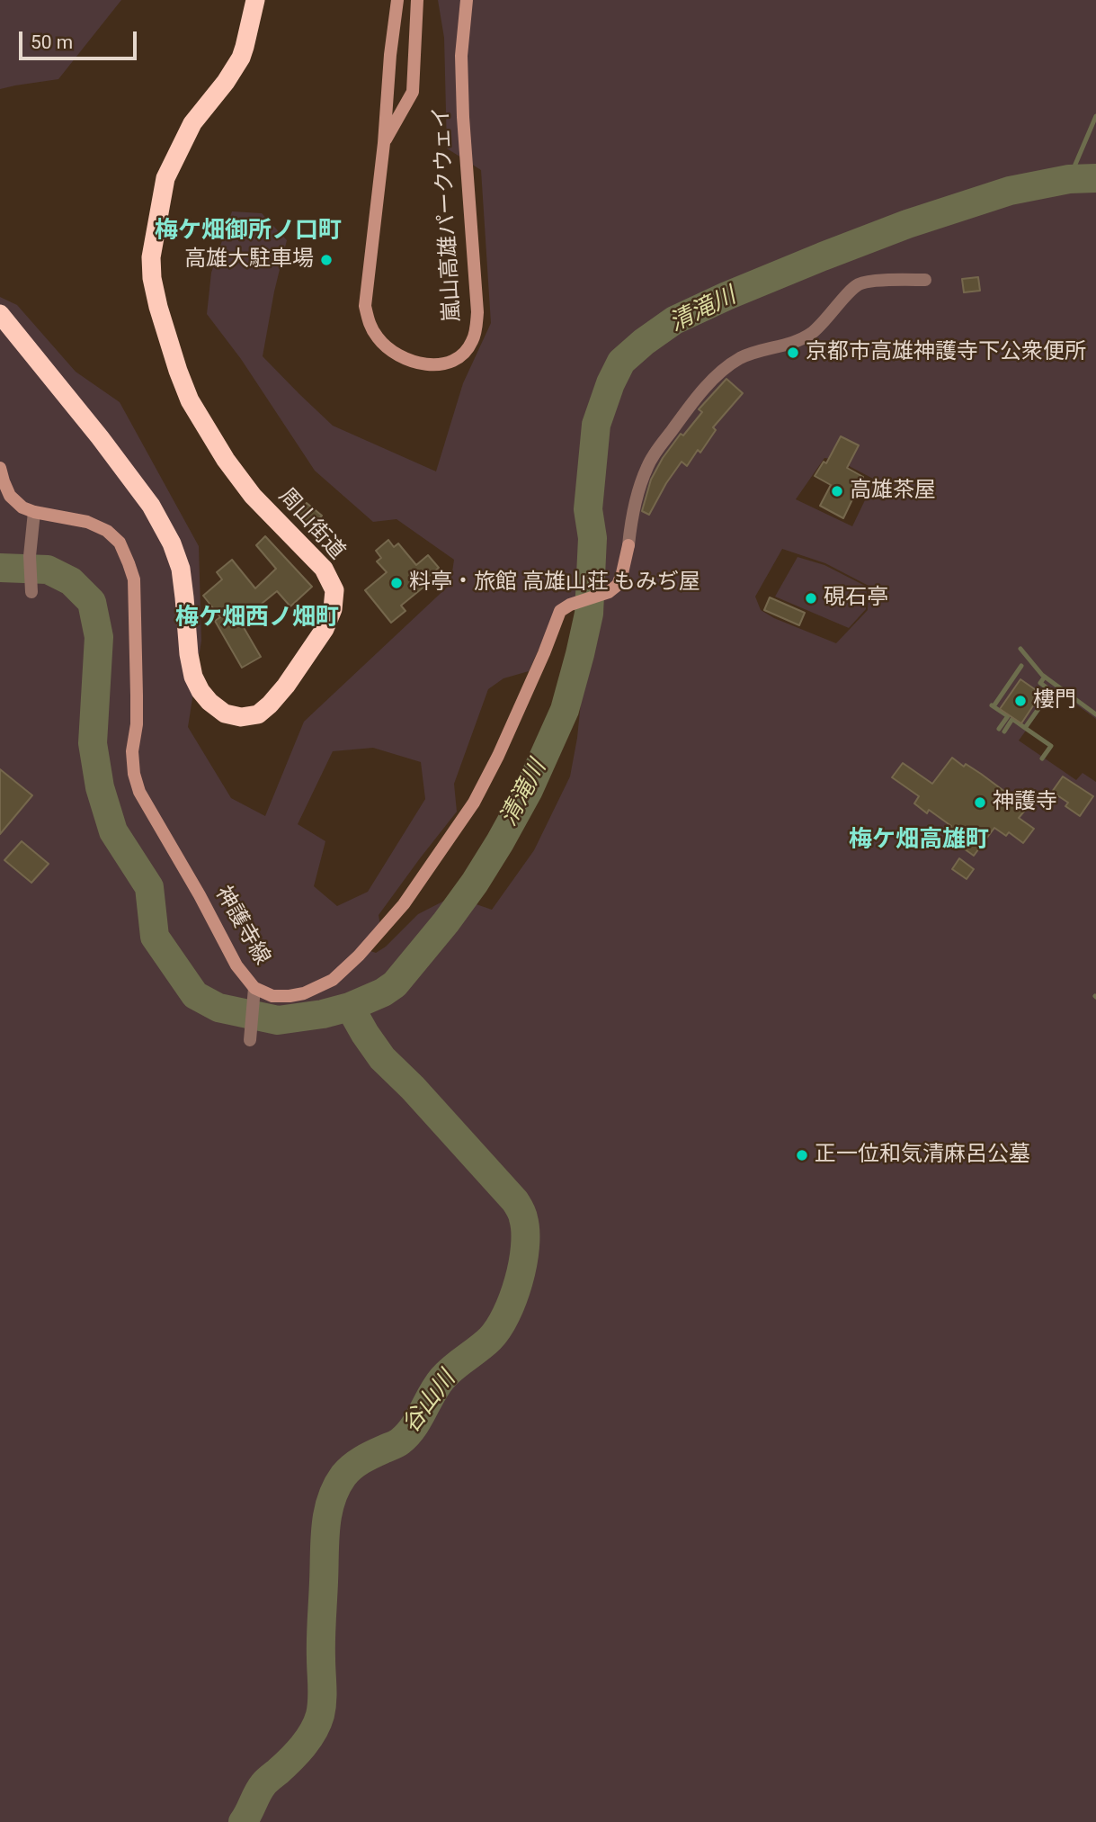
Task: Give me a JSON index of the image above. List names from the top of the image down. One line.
{"streets":{"highway":["周山街道"],"main road":["嵐山高雄パークウェイ","神護寺線"]},"districts":["梅ケ畑御所ノ口町","梅ケ畑西ノ畑町","梅ケ畑高雄町"],"water":["清滝川","谷山川"],"places":["高雄大駐車場","京都市高雄神護寺下公衆便所","高雄茶屋","料亭・旅館 高雄山荘 もみぢ屋","硯石亭","樓門","神護寺","正一位和気清麻呂公墓"],"scale_bar":"50 m"}
